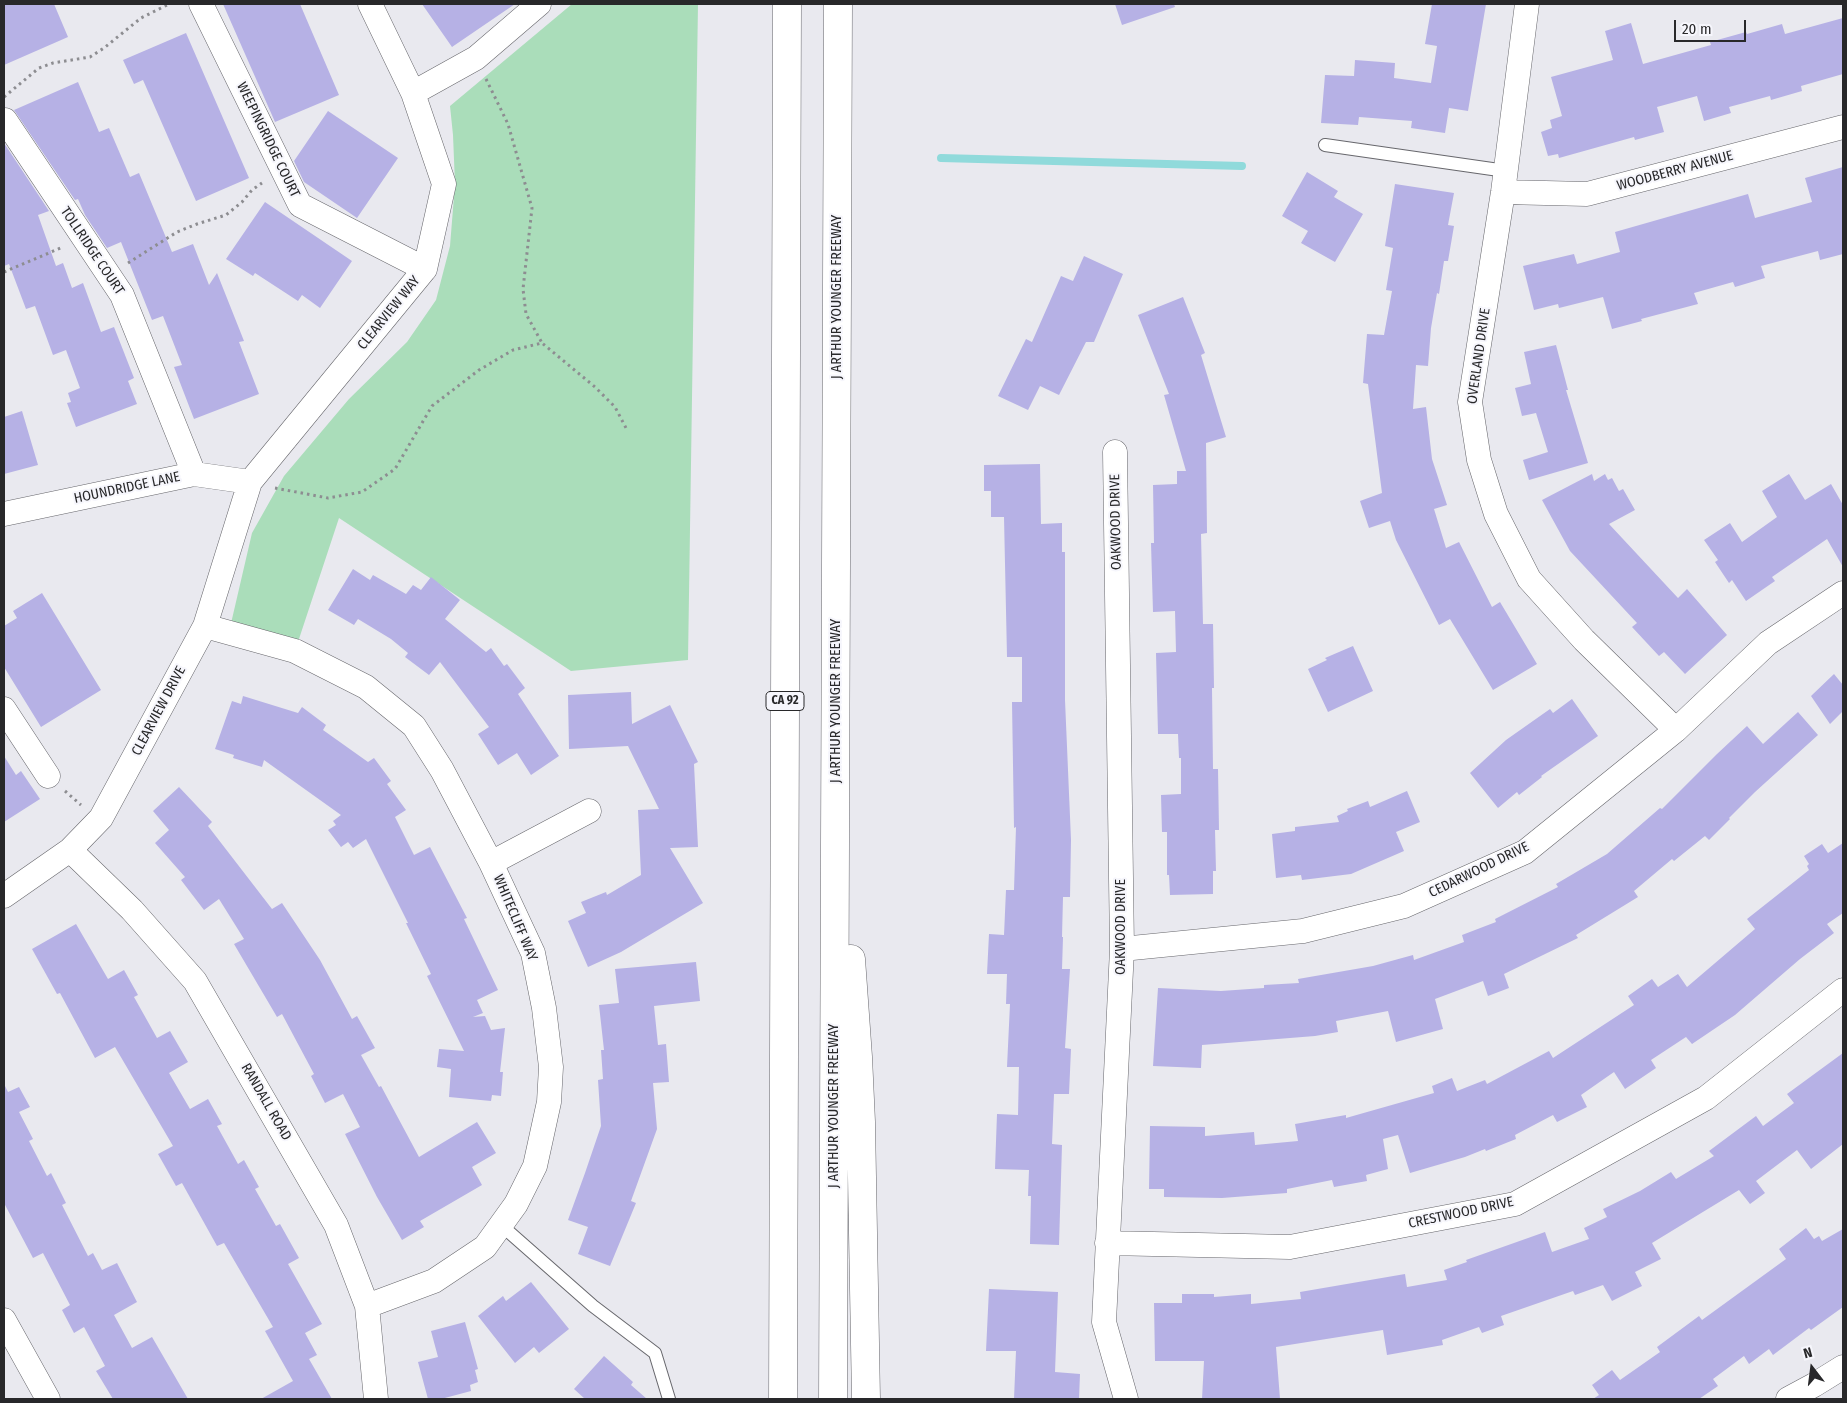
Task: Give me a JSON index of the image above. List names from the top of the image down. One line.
{"streets":{"highway":["J ARTHUR YOUNGER FREEWAY","CA 92"],"street":["WEEPINGRIDGE COURT","WOODBERRY AVENUE","TOLLRIDGE COURT","CLEARVIEW WAY","OVERLAND DRIVE","HOUNDRIDGE LANE","OAKWOOD DRIVE","CLEARVIEW DRIVE","CEDARWOOD DRIVE","WHITECLIFF WAY","RANDALL ROAD","CRESTWOOD DRIVE"]},"crossings":[["WEEPINGRIDGE COURT","CLEARVIEW WAY"],["WOODBERRY AVENUE","OVERLAND DRIVE"],["TOLLRIDGE COURT","HOUNDRIDGE LANE"],["CLEARVIEW WAY","HOUNDRIDGE LANE"],["CLEARVIEW WAY","CLEARVIEW DRIVE"],["OVERLAND DRIVE","CEDARWOOD DRIVE"],["HOUNDRIDGE LANE","CLEARVIEW DRIVE"],["OAKWOOD DRIVE","CEDARWOOD DRIVE"],["OAKWOOD DRIVE","CRESTWOOD DRIVE"],["CLEARVIEW DRIVE","WHITECLIFF WAY"],["CLEARVIEW DRIVE","RANDALL ROAD"],["WHITECLIFF WAY","RANDALL ROAD"]],"scale_bar":"20 m","north":"top"}
